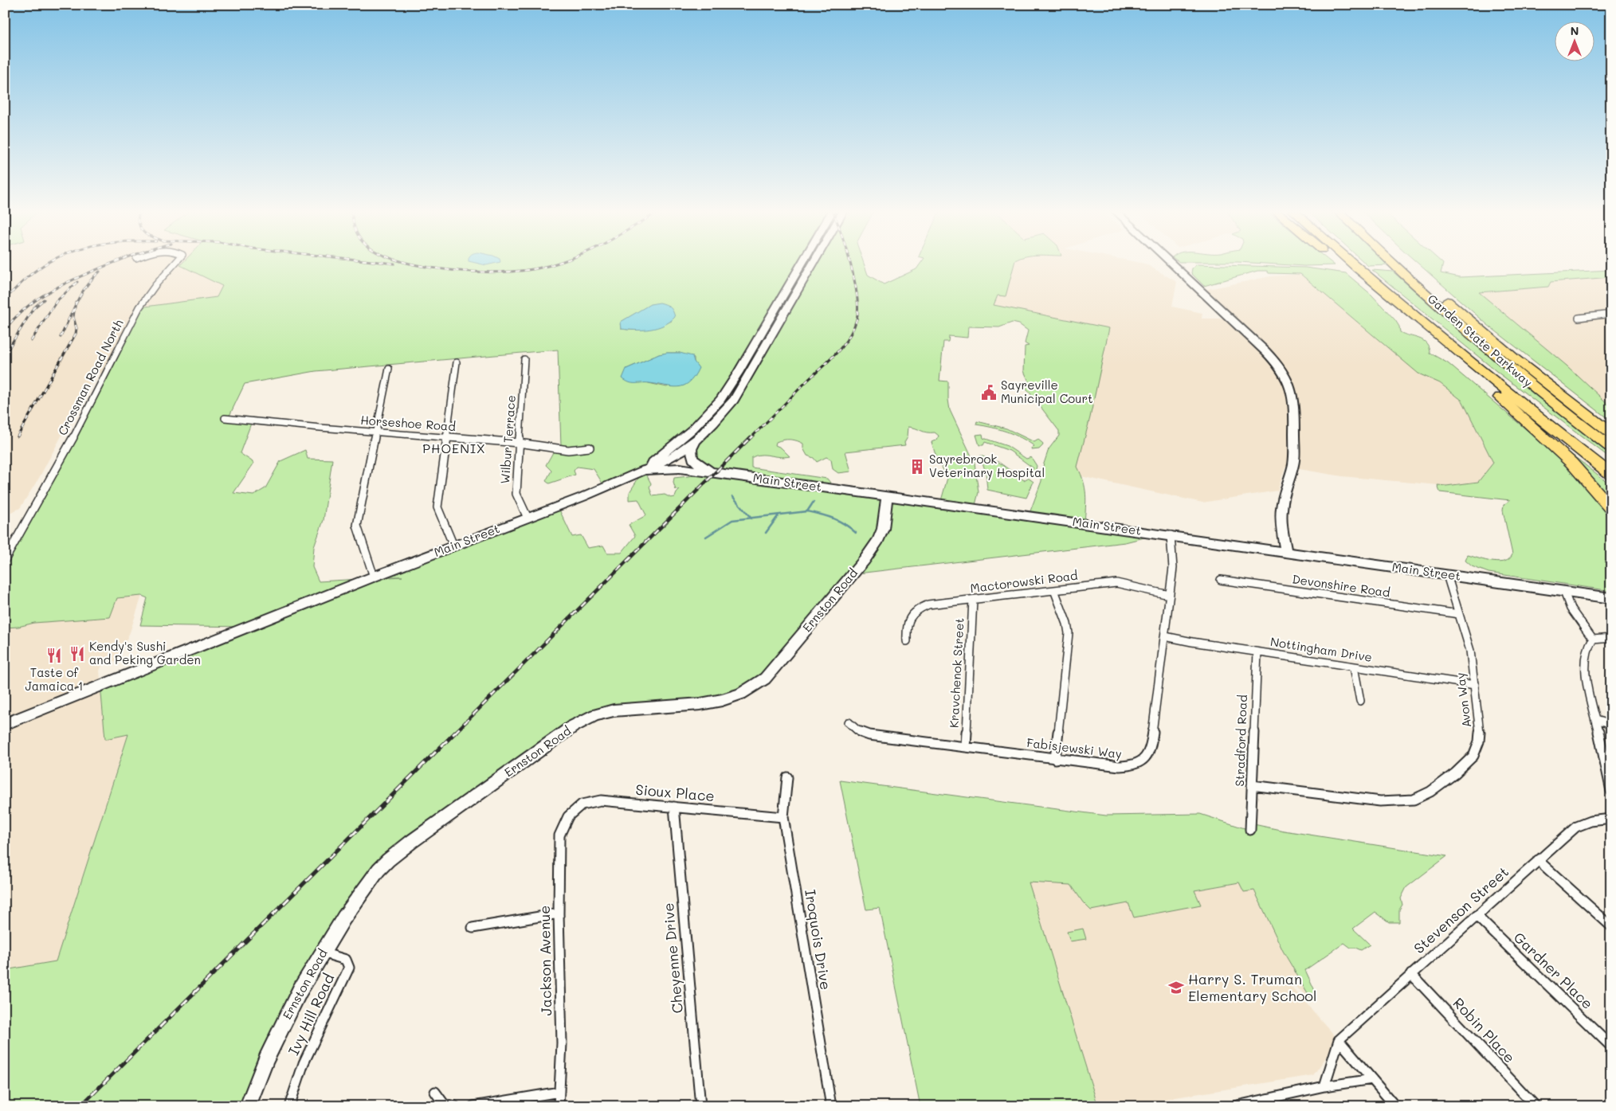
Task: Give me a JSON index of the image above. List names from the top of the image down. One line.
{"streets":{"highway":["Garden State Parkway"],"main road":["Main Street","Ernston Road"],"street":["Crossman Road North","Horseshoe Road","Wilbur Terrace","Mactorowski Road","Devonshire Road","Nottingham Drive","Kravchenok Street","Avon Way","Stradford Road","Fabisjewski Way","Sioux Place","Stevenson Street","Iroquois Drive","Cheyenne Drive","Jackson Avenue","Gardner Place","Ivy Hill Road","Robin Place"]},"crossings":[["Horseshoe Road","Wilbur Terrace"],["Wilbur Terrace","Main Street"],["Main Street","Ernston Road"],["Main Street","Avon Way"],["Main Street","Fabisjewski Way"],["Mactorowski Road","Kravchenok Street"],["Mactorowski Road","Fabisjewski Way"],["Devonshire Road","Avon Way"],["Ernston Road","Ivy Hill Road"],["Nottingham Drive","Avon Way"],["Nottingham Drive","Stradford Road"],["Nottingham Drive","Fabisjewski Way"],["Kravchenok Street","Fabisjewski Way"],["Avon Way","Stradford Road"],["Sioux Place","Iroquois Drive"],["Sioux Place","Cheyenne Drive"],["Sioux Place","Jackson Avenue"],["Stevenson Street","Gardner Place"],["Stevenson Street","Robin Place"]],"districts":["PHOENIX"],"places":{"public building":["Sayreville Municipal Court"],"building":["Sayrebrook Veterinary Hospital"],"restaurant":["Kendy's Sushi and Peking Garden","Taste of Jamaica 1"],"school or university":["Harry S. Truman Elementary School"]},"north":"top"}
